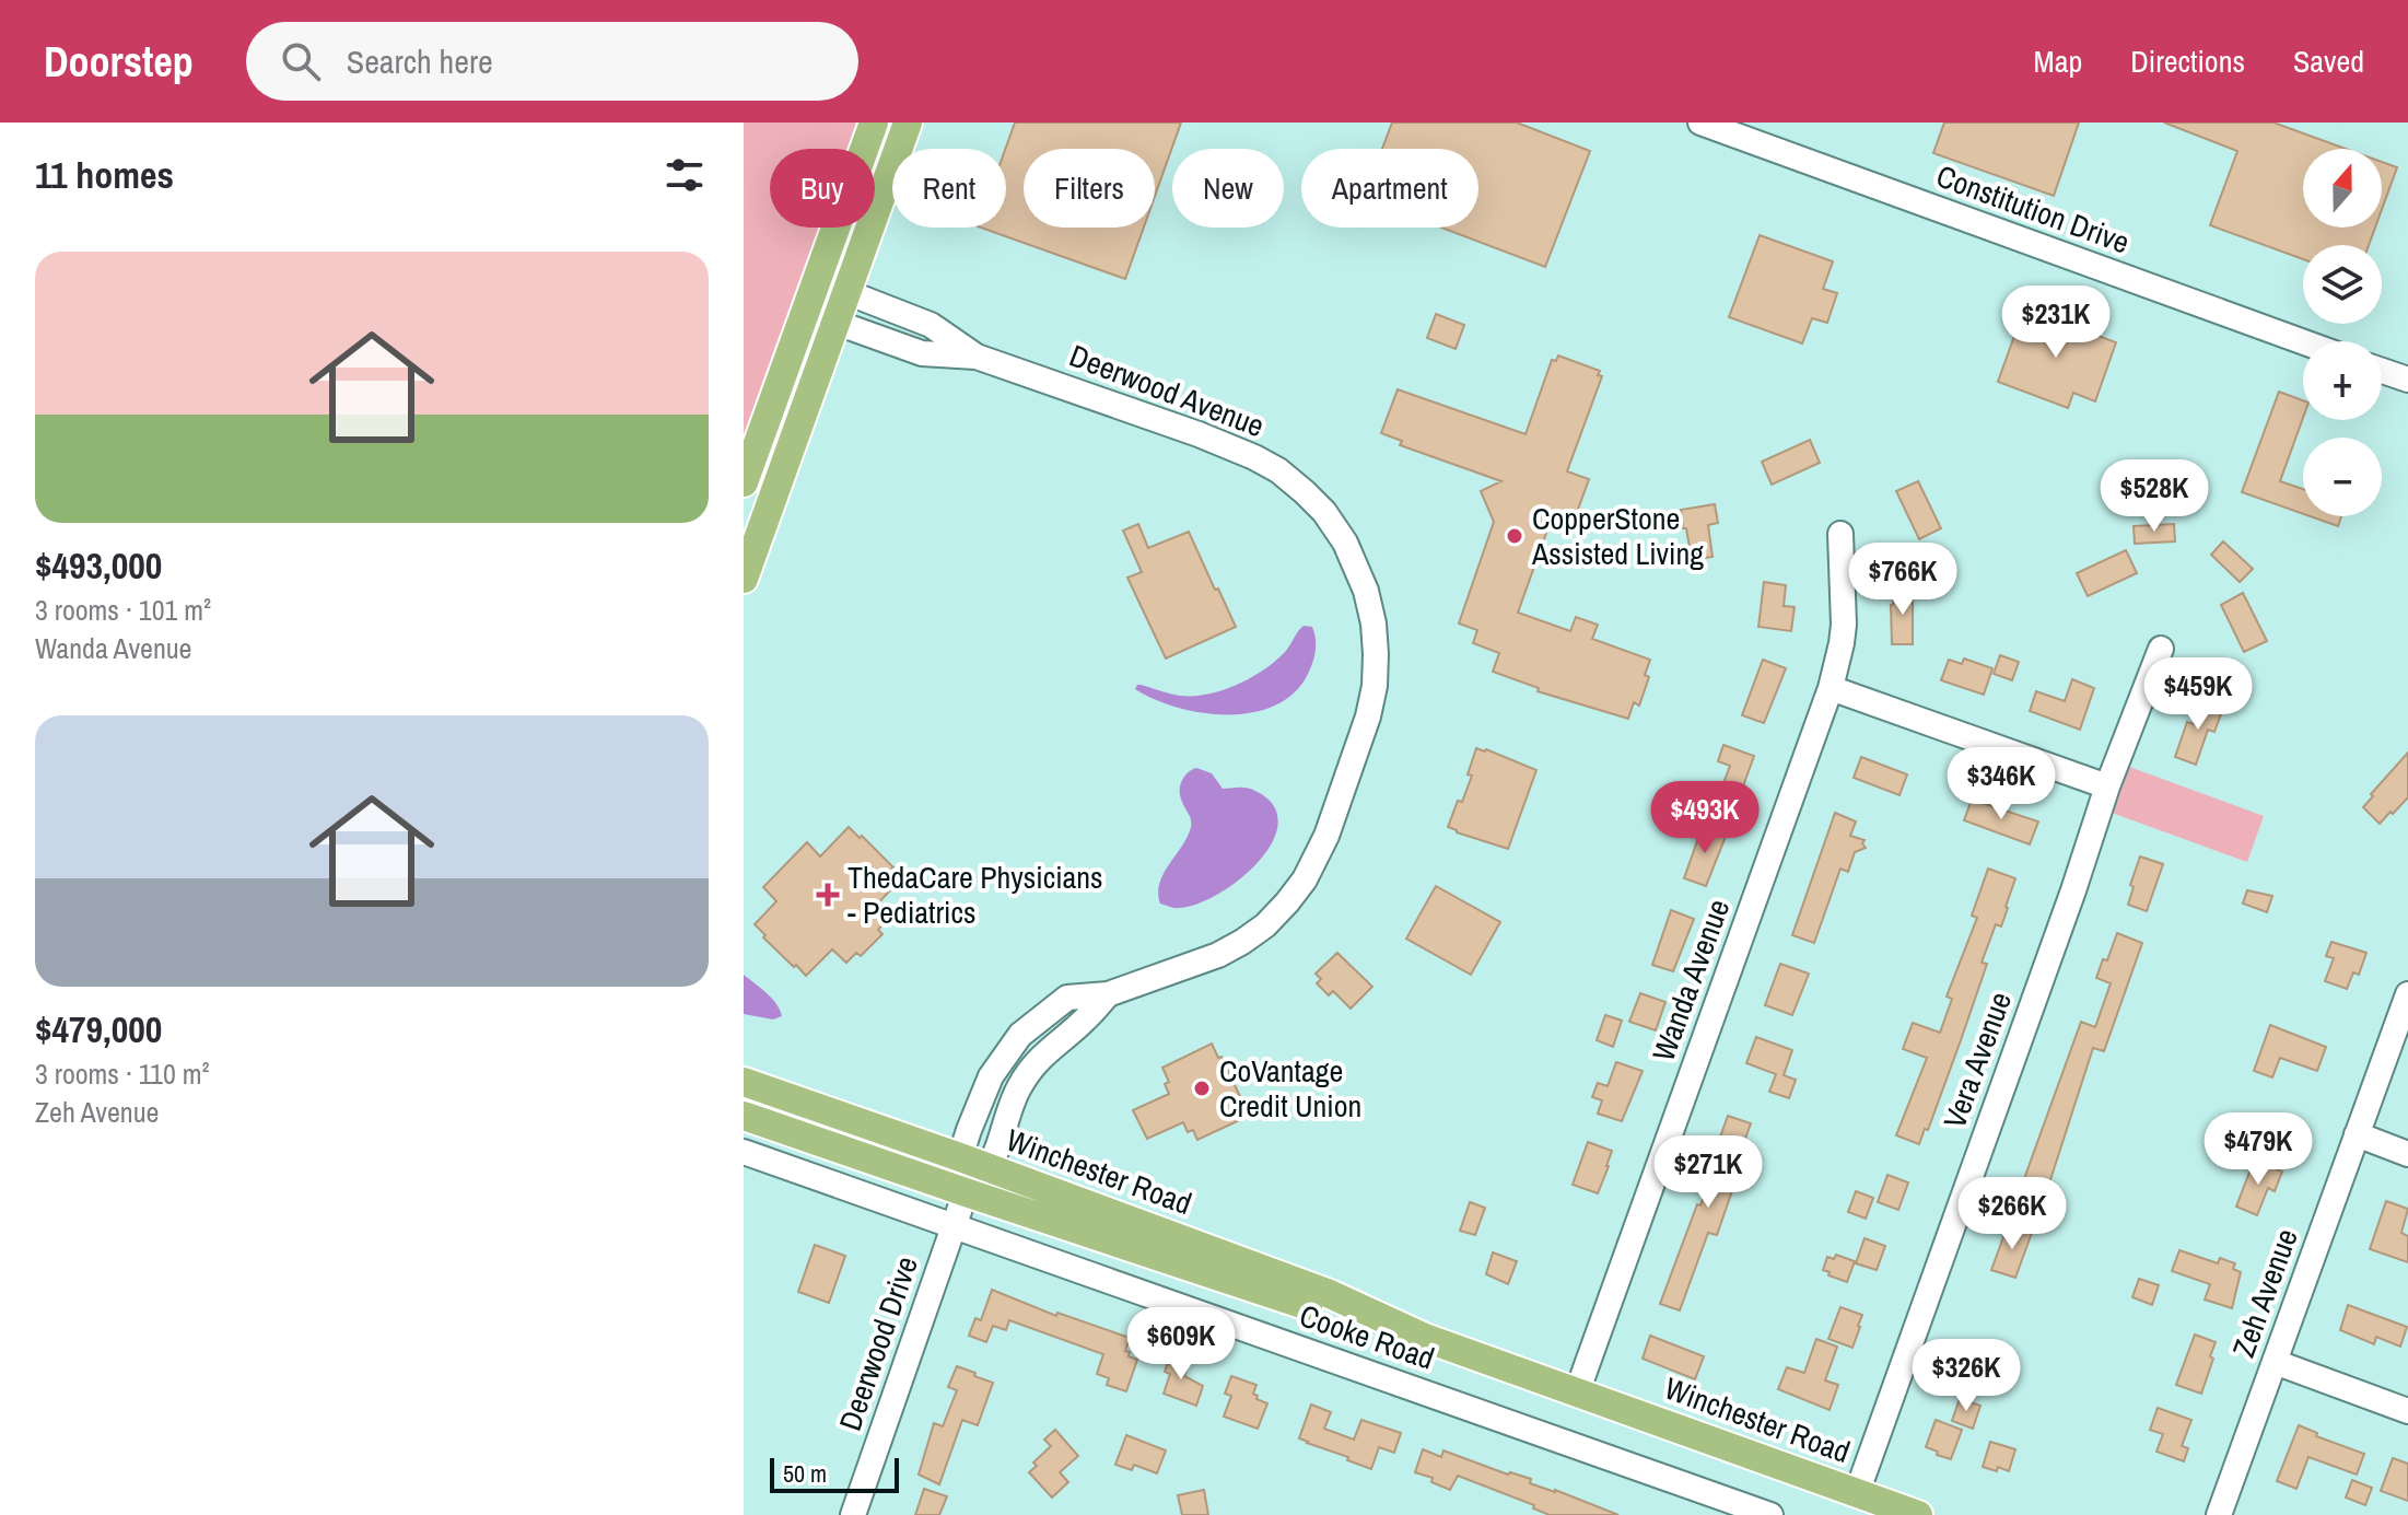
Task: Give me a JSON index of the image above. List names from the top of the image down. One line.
{"streets":{"main road":["Winchester Road"],"street":["Constitution Drive","Deerwood Avenue","Wanda Avenue","Vera Avenue","Zeh Avenue","Cooke Road","Deerwood Drive"]},"crossings":[["Deerwood Avenue","Winchester Road"],["Deerwood Avenue","Deerwood Drive"],["Wanda Avenue","Winchester Road"],["Vera Avenue","Winchester Road"],["Winchester Road","Deerwood Drive"],["Cooke Road","Deerwood Drive"]],"places":{"other":["CopperStone Assisted Living","CoVantage Credit Union"],"health":["ThedaCare Physicians - Pediatrics"]},"scale_bar":"50 m","north":"top","page":{"header":"Doorstep","search":"Search here","nav":["Map","Directions","Saved"],"heading":"11 homes","map_buttons":["+","−"],"chip":["Buy","Rent","Filters","New","Apartment"],"list":[{"name":"$493,000","note":"3 rooms · 101 m² · Wanda Avenue"},{"name":"$479,000","note":"3 rooms · 110 m² · Zeh Avenue"}],"price":["$231K","$528K","$766K","$459K","$346K","$493K","$479K","$271K","$266K","$609K","$326K"],"scale":"50 m"}}
